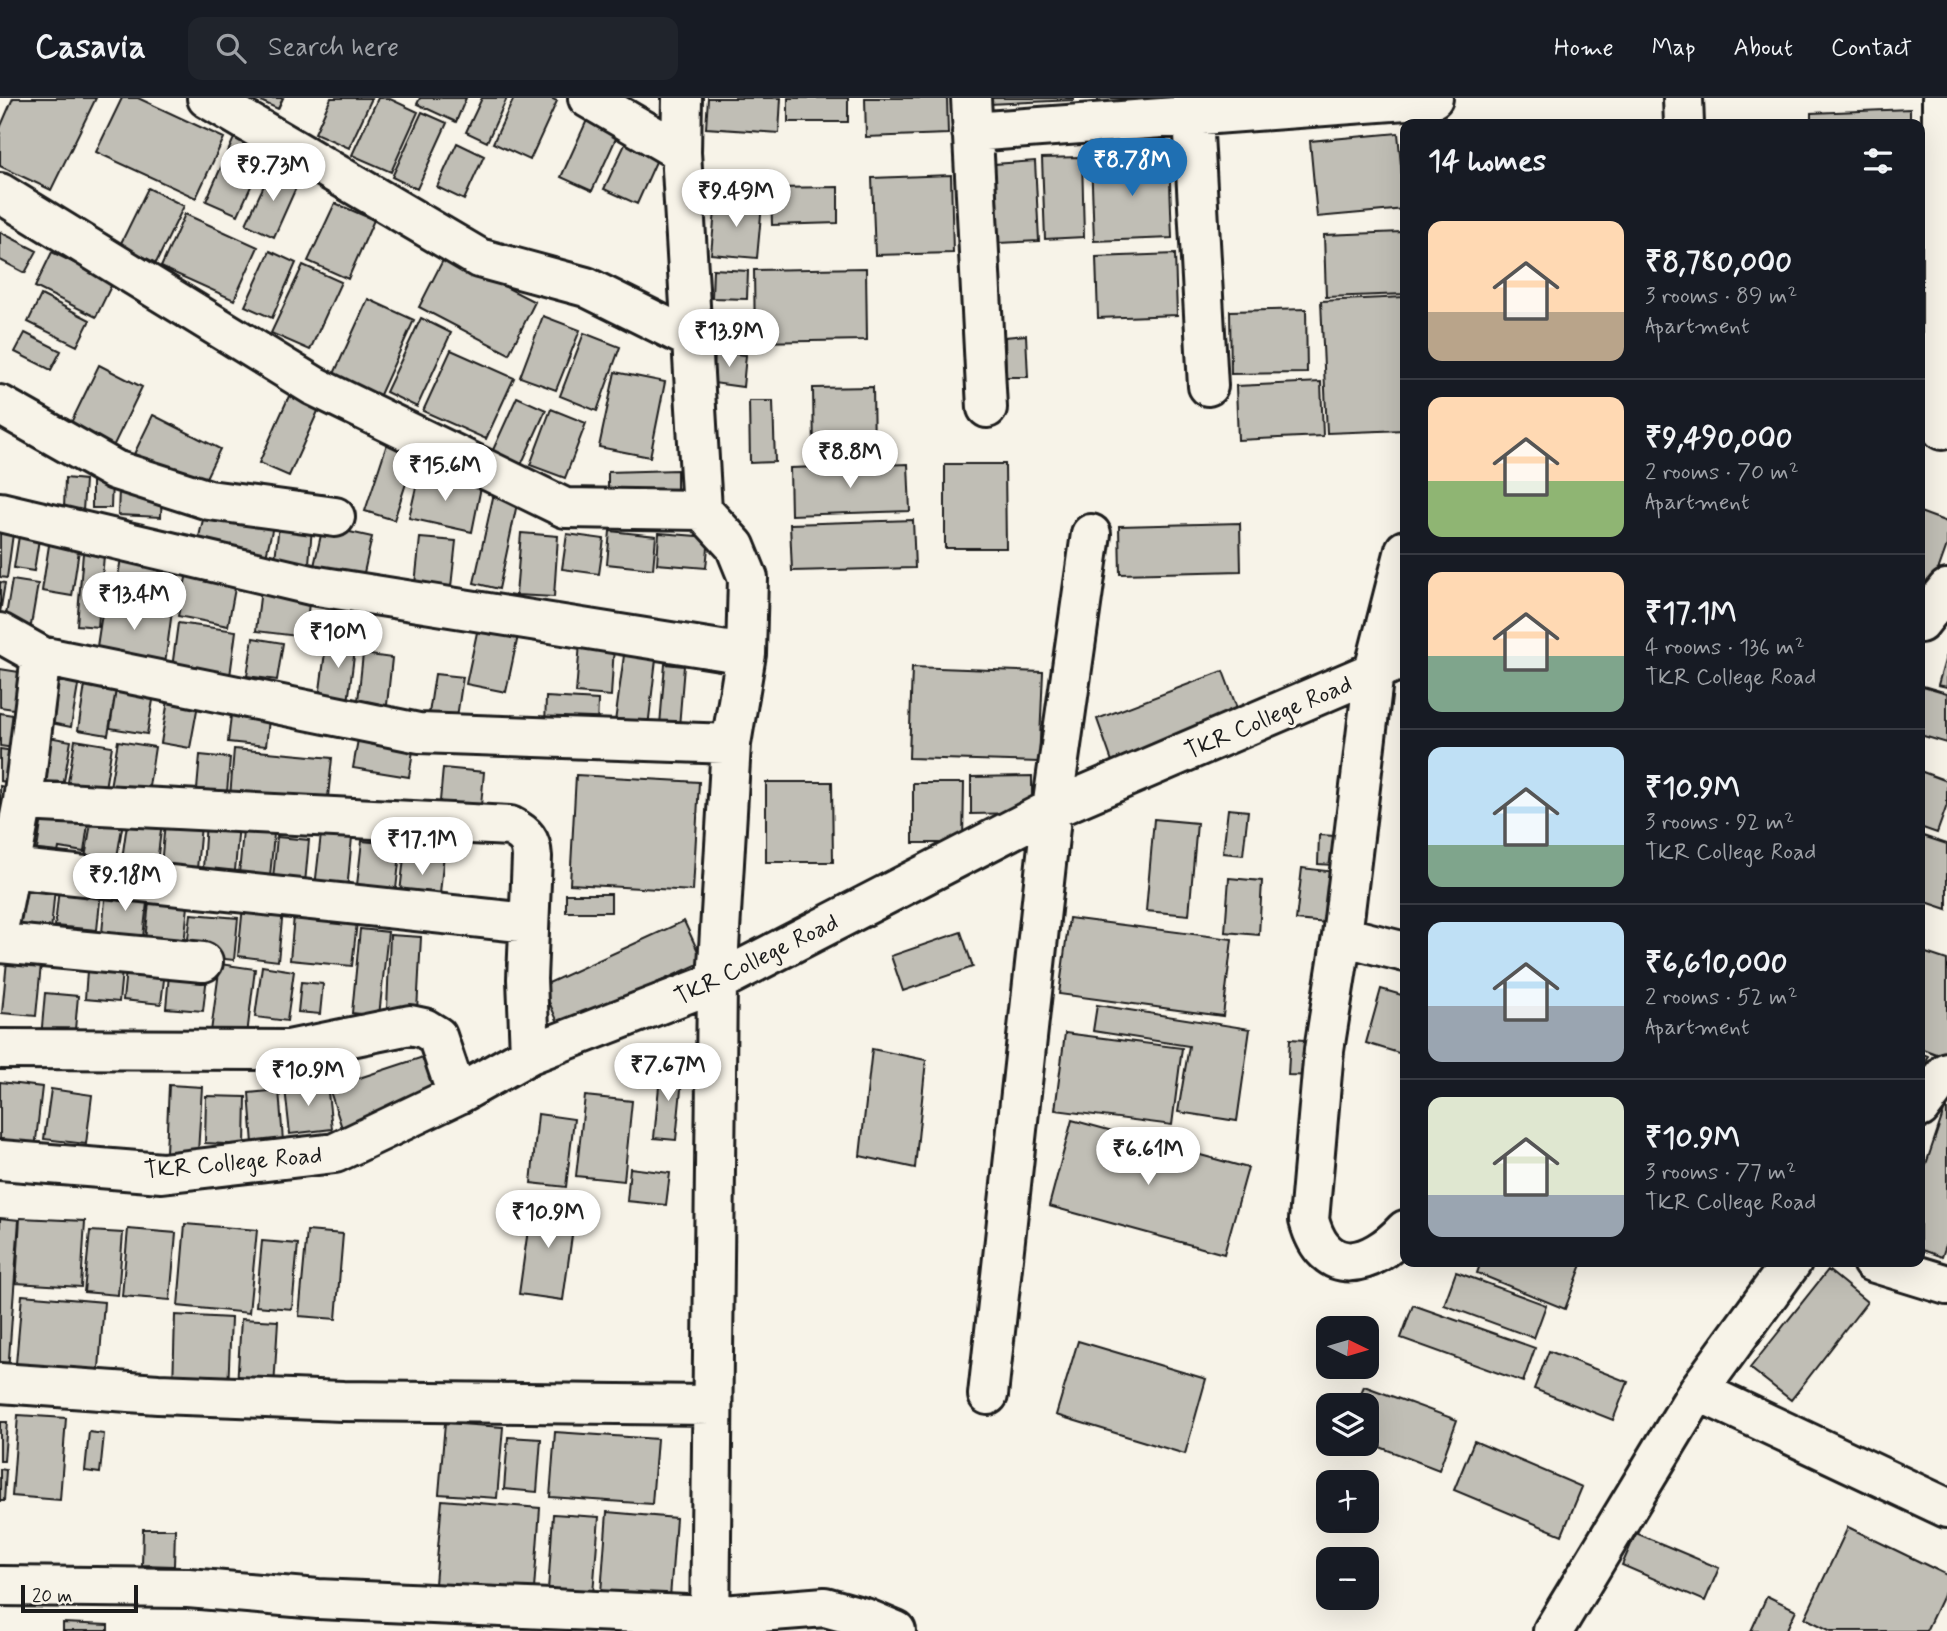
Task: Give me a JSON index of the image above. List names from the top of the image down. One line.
{"streets":{"street":["TKR College Road"]},"scale_bar":"20 m","north":"right","page":{"header":"Casavia","search":"Search here","nav":["Home","Map","About","Contact"],"heading":"14 homes","price":["₹8.78M","₹9.73M","₹9.49M","₹13.9M","₹8.8M","₹15.6M","₹13.4M","₹10M","₹17.1M","₹9.18M","₹7.67M","₹10.9M","₹6.61M","₹10.9M"],"list":[{"name":"₹8,780,000","note":"3 rooms · 89 m² · Apartment"},{"name":"₹9,490,000","note":"2 rooms · 70 m² · Apartment"},{"name":"₹17.1M","note":"4 rooms · 136 m² · TKR College Road"},{"name":"₹10.9M","note":"3 rooms · 92 m² · TKR College Road"},{"name":"₹6,610,000","note":"2 rooms · 52 m² · Apartment"},{"name":"₹10.9M","note":"3 rooms · 77 m² · TKR College Road"}],"map_buttons":["+","−"],"scale":"20 m"}}
